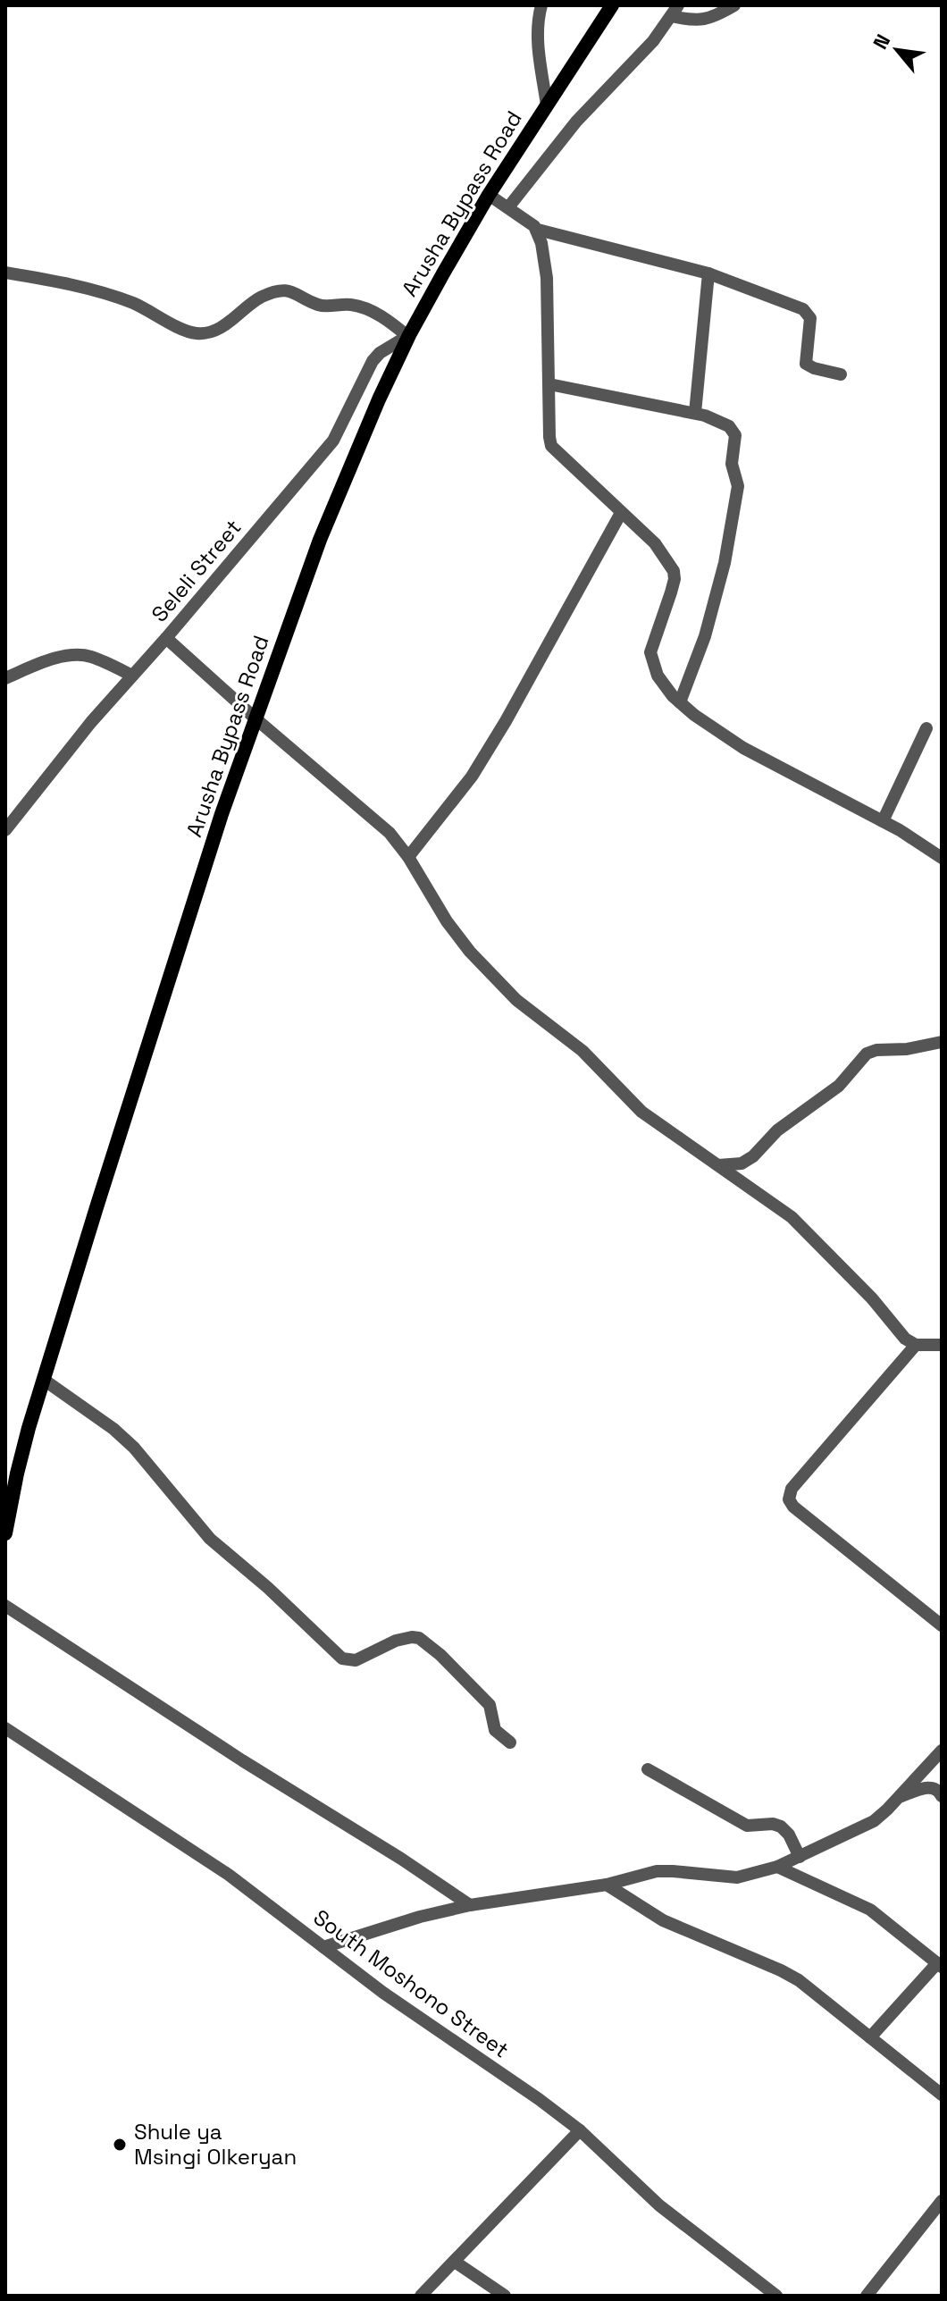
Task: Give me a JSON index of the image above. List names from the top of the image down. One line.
{"streets":{"main road":["Arusha Bypass Road"],"street":["Seleli Street","South Moshono Street"]},"crossings":[["Arusha Bypass Road","Seleli Street"]],"places":["Shule ya Msingi Olkeryan"],"north":"top left"}
